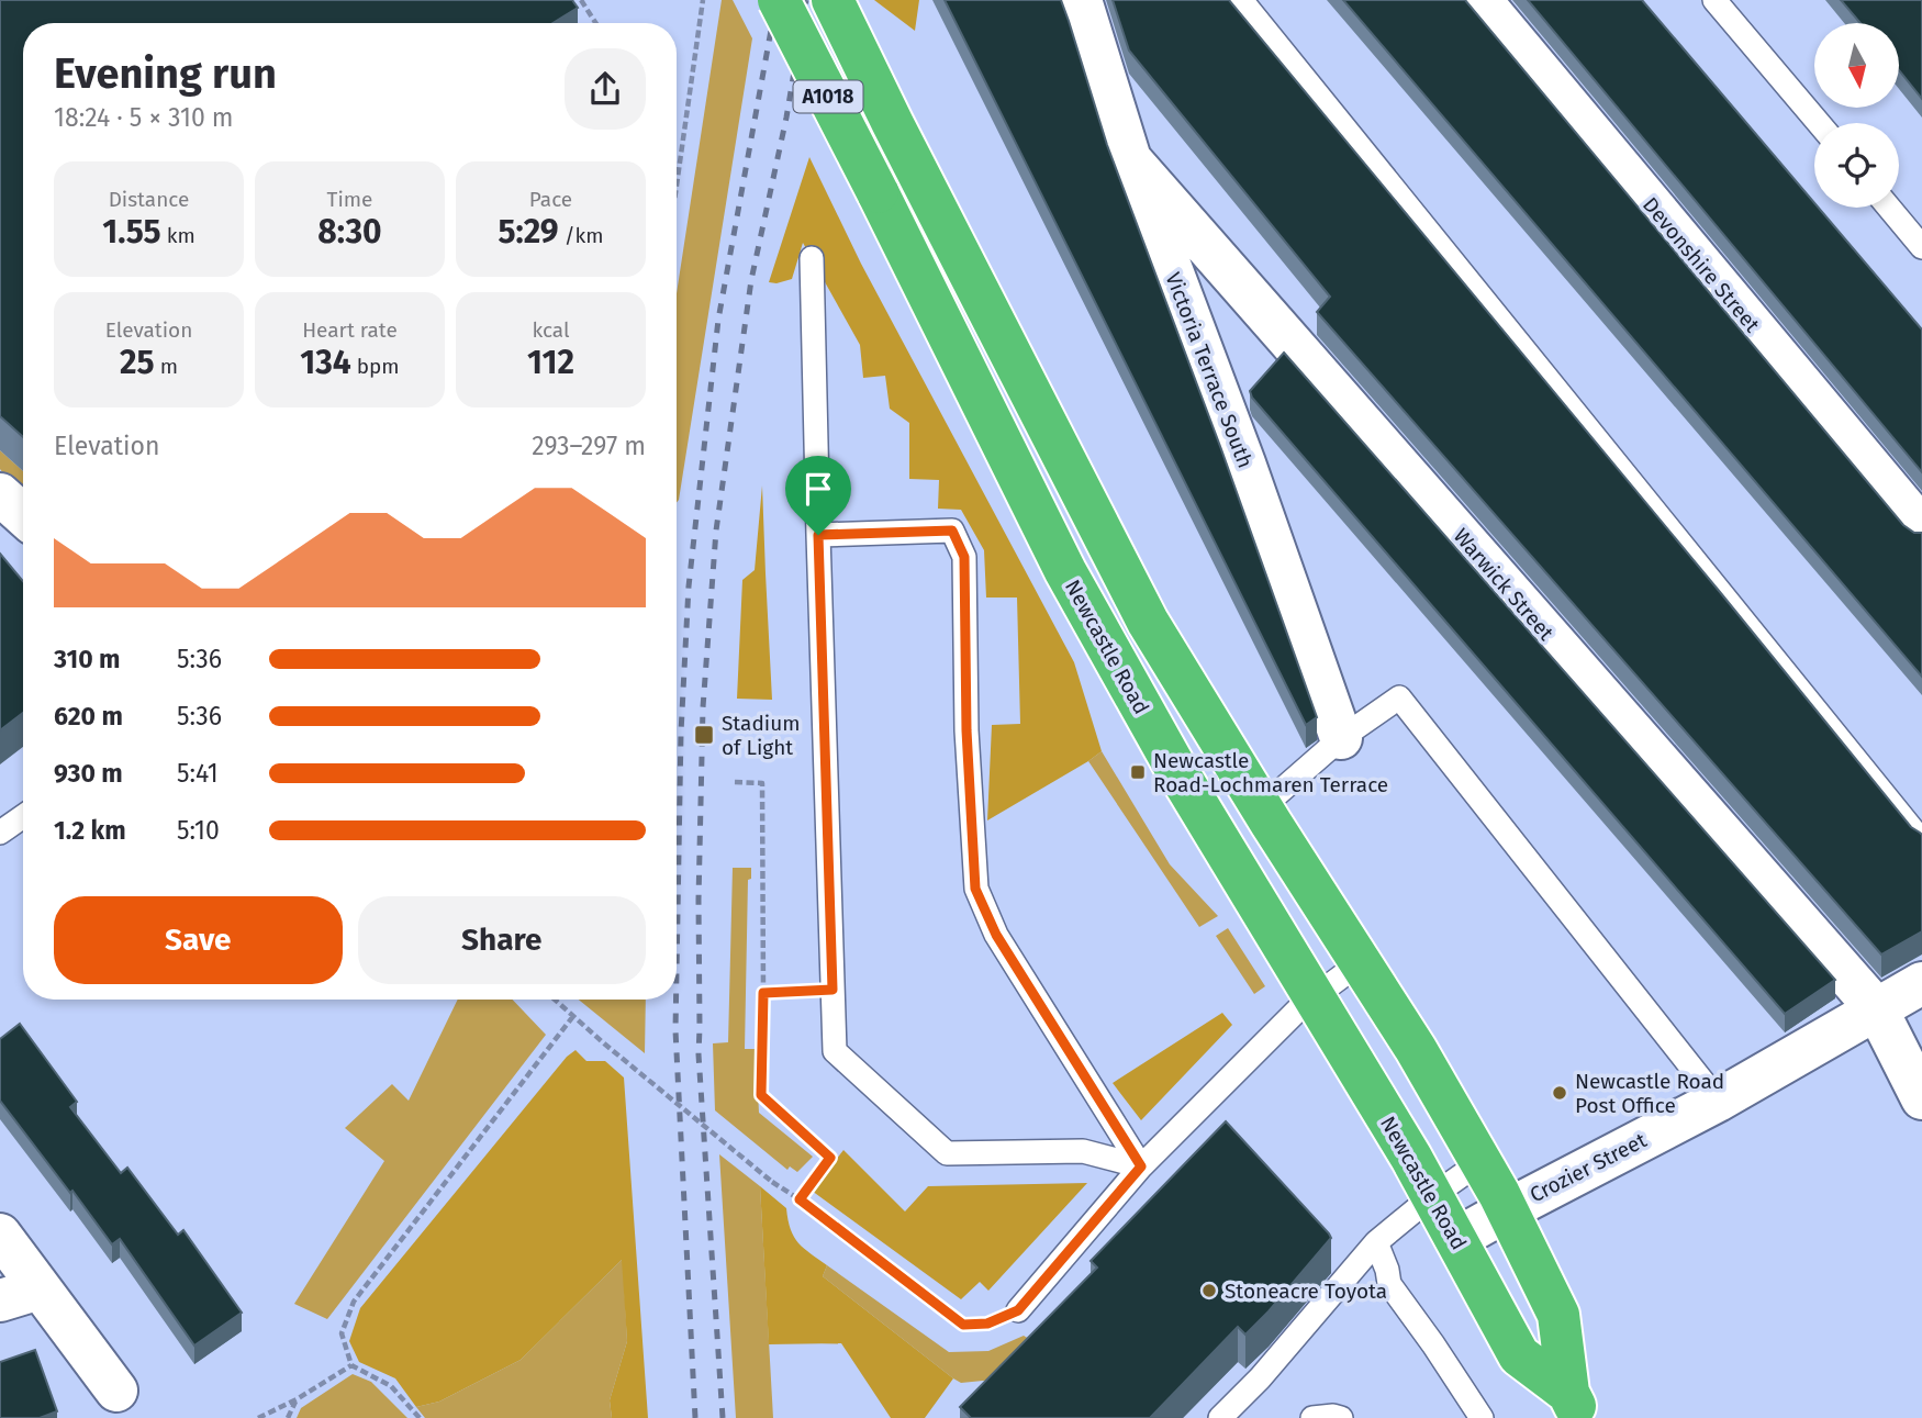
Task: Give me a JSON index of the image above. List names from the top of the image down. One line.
{"streets":{"highway":["A1018","Newcastle Road"],"street":["Devonshire Street","Victoria Terrace South","Warwick Street","Crozier Street"]},"crossings":[["A1018","Newcastle Road"],["A1018","Crozier Street"],["Victoria Terrace South","Warwick Street"],["Warwick Street","Crozier Street"],["Newcastle Road","Crozier Street"]],"places":{"transit":["Stadium of Light","Newcastle Road-Lochmaren Terrace"],"other":["Newcastle Road Post Office","Stoneacre Toyota"]},"north":"bottom","page":{"heading":["Evening run","18:24 · 5 × 310 m"],"stats":[["Distance","1.55 km"],["Time","8:30"],["Pace","5:29 /km"],["Elevation","25 m"],["Heart rate","134 bpm"],["kcal","112"]],"chart":["Elevation","293–297 m"],"list":[{"name":"310 m","note":"5:36"},{"name":"620 m","note":"5:36"},{"name":"930 m","note":"5:41"},{"name":"1.2 km","note":"5:10"}],"buttons":["Save","Share"]}}
